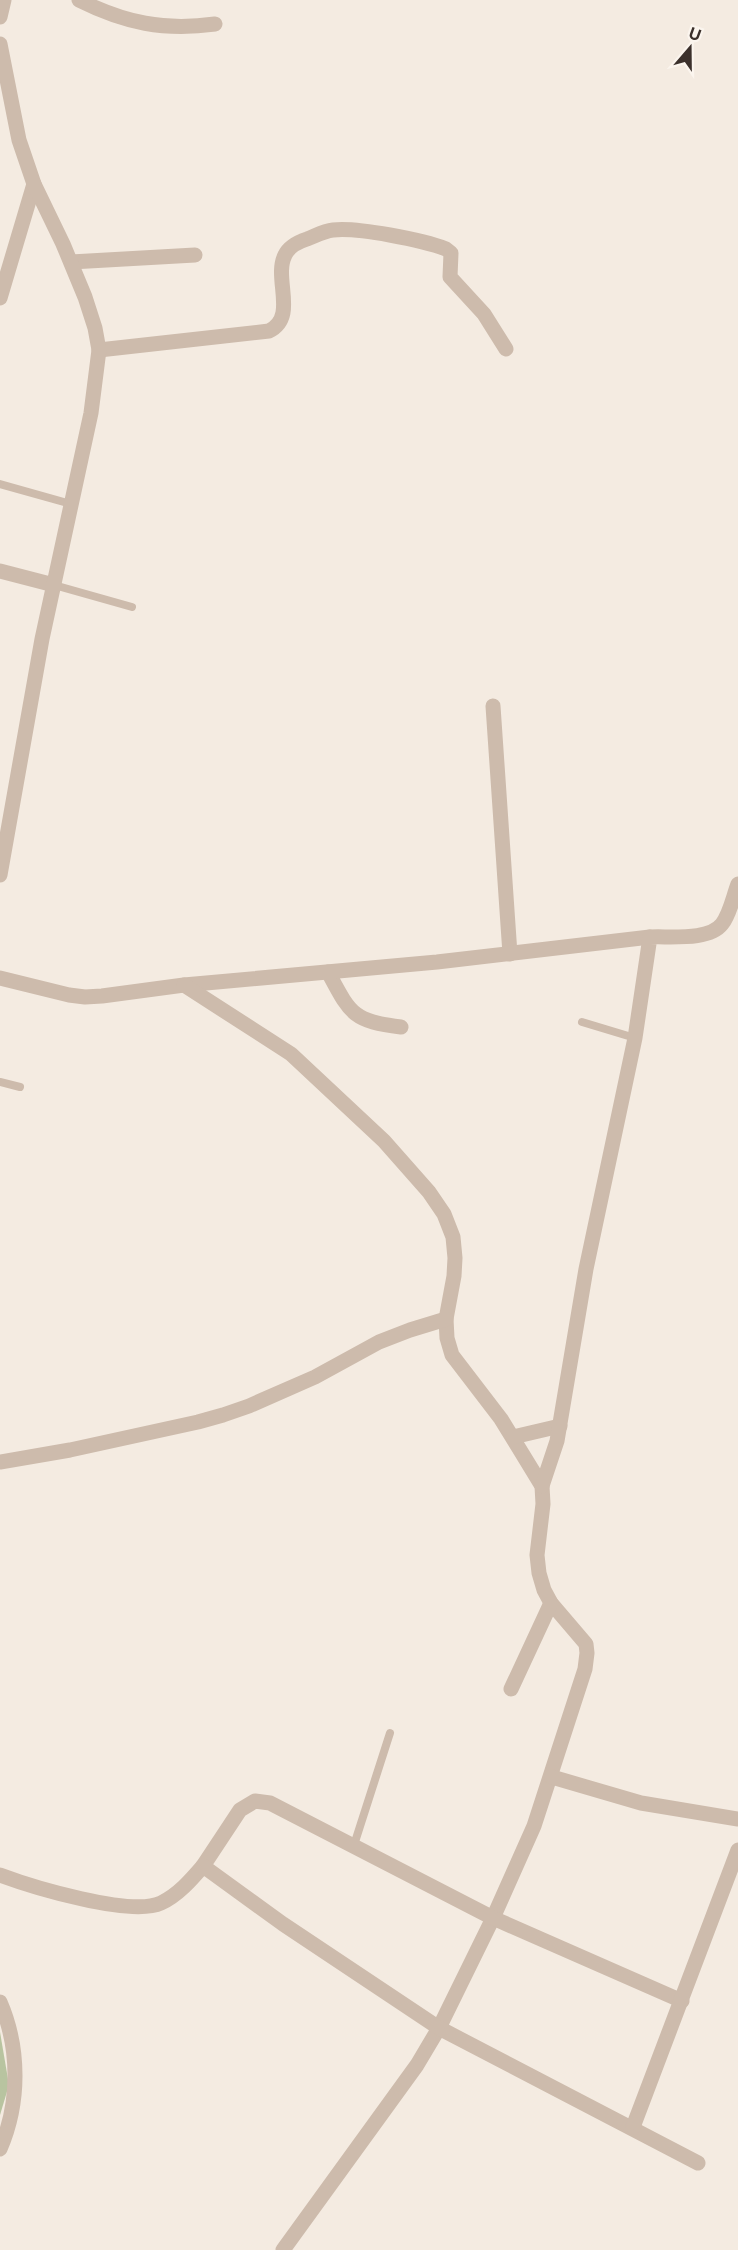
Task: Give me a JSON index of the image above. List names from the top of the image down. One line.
{"north":"top"}
